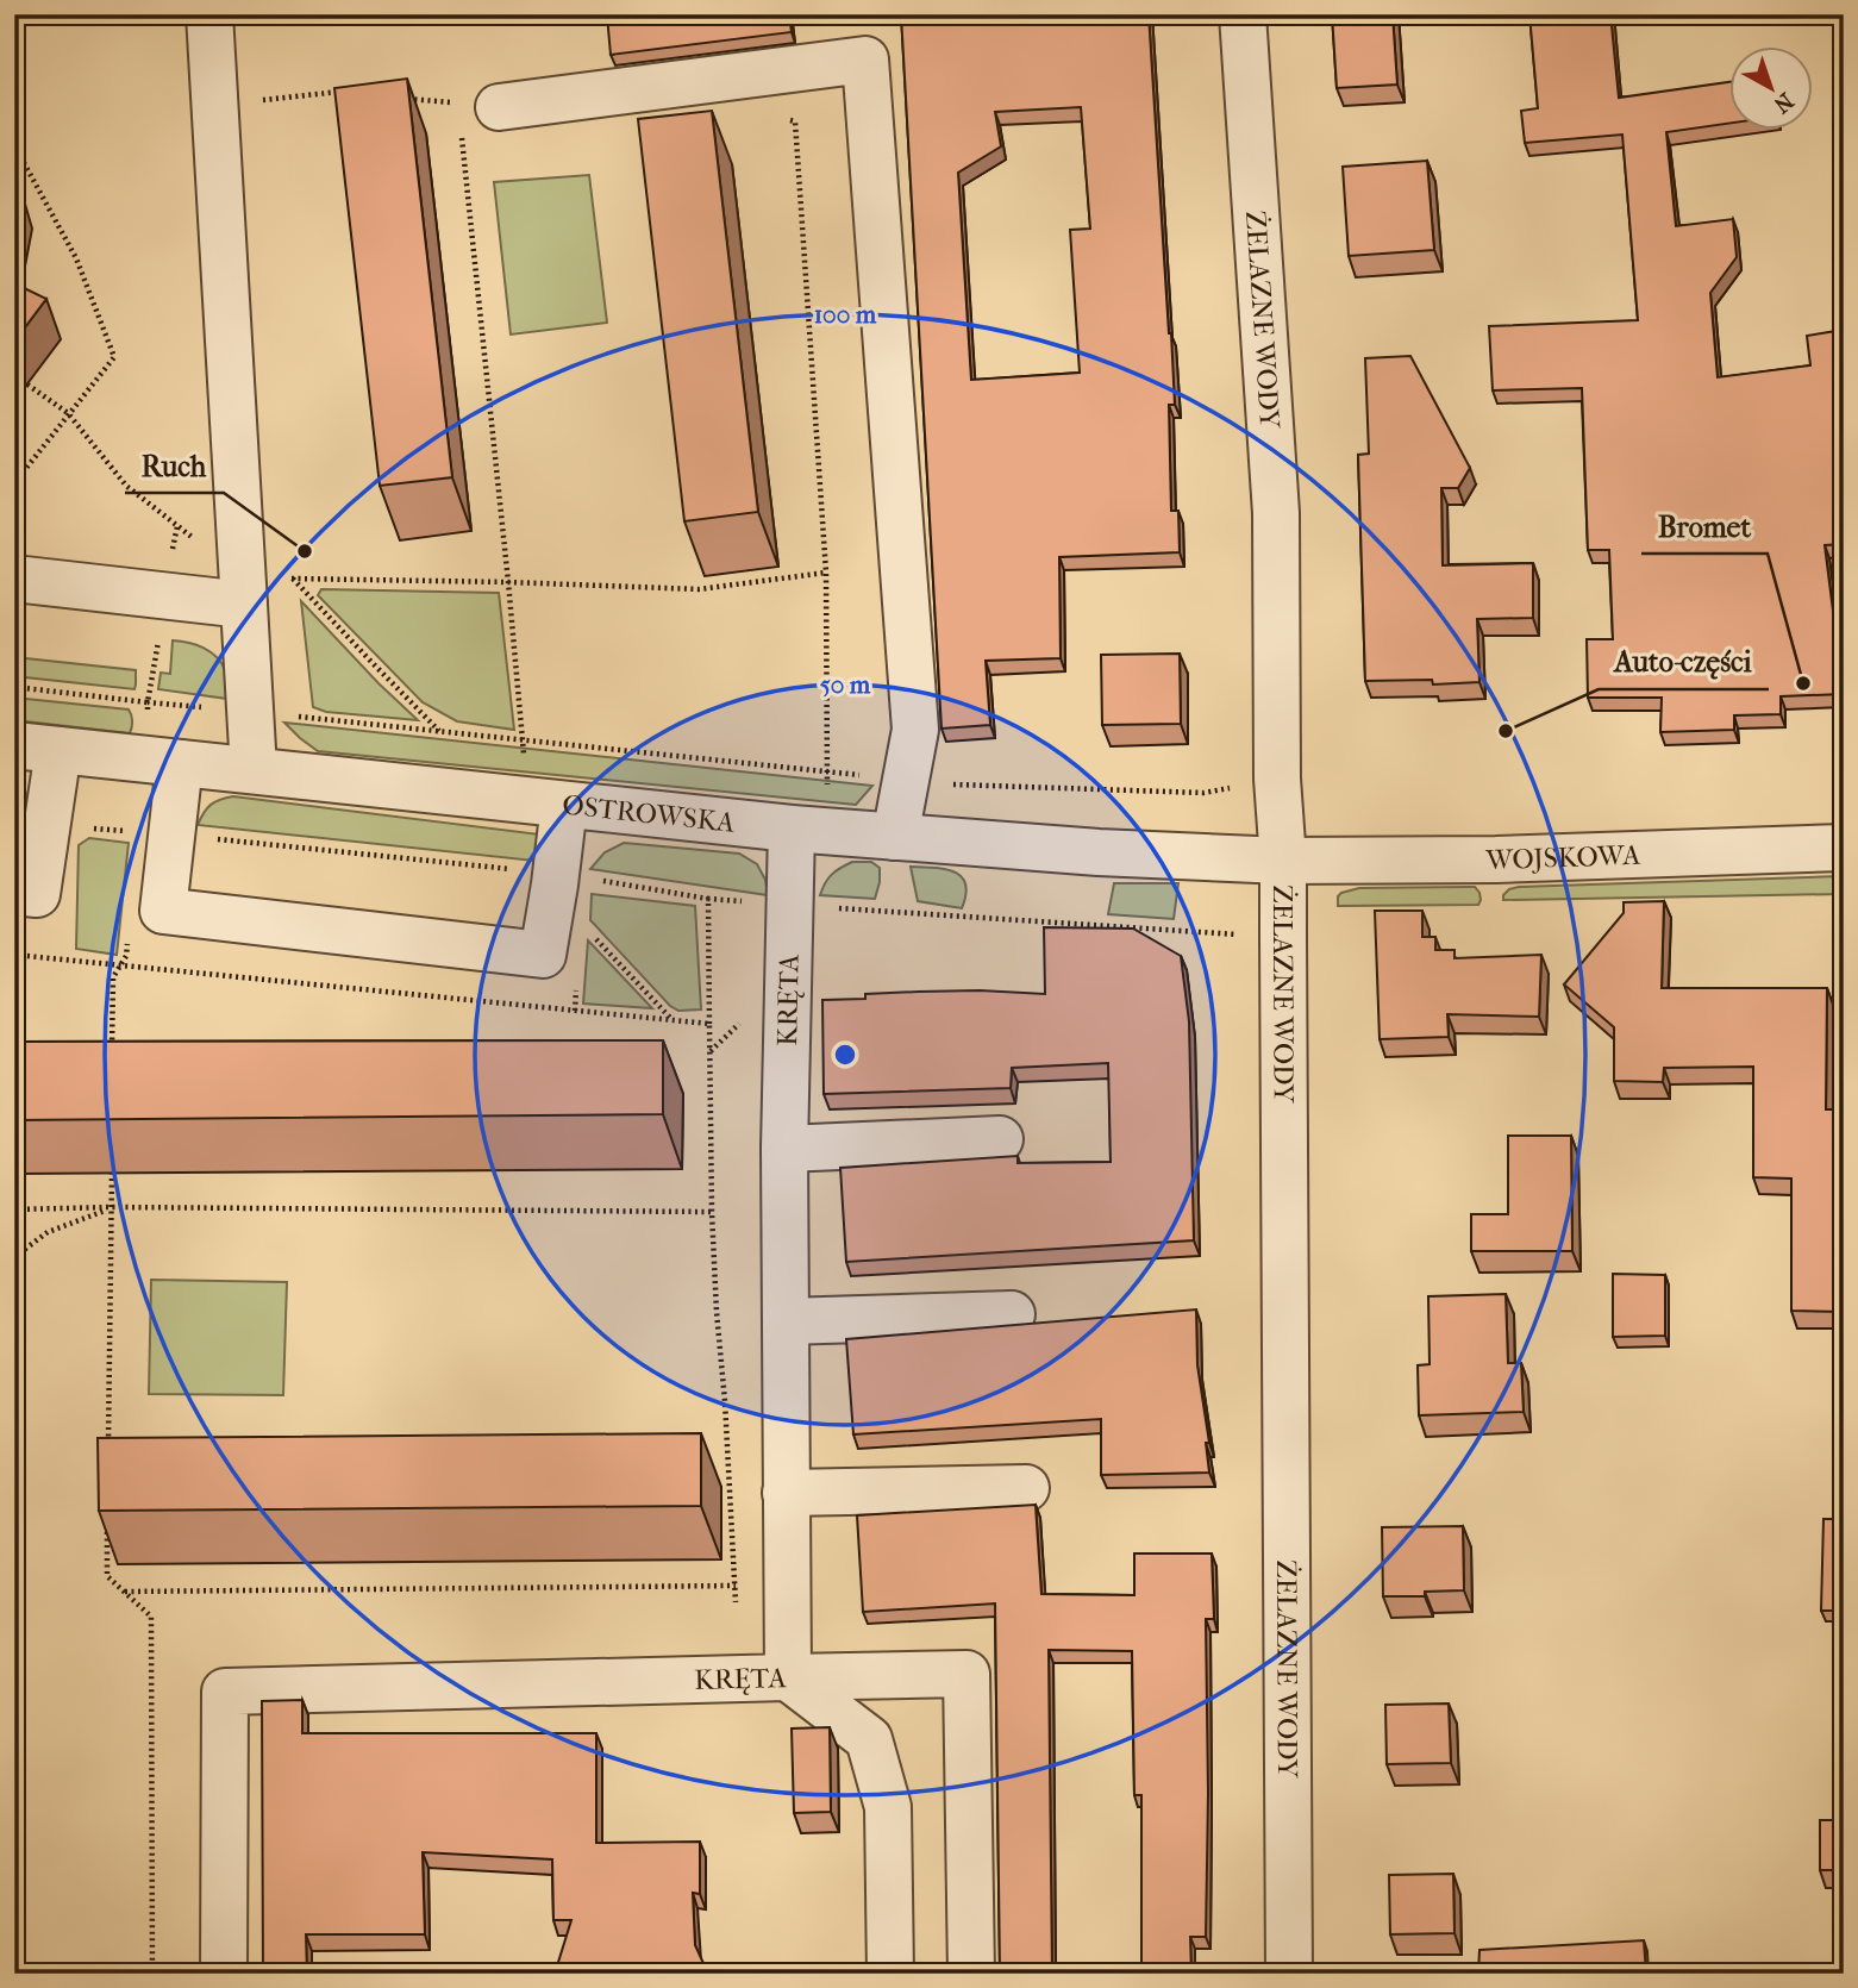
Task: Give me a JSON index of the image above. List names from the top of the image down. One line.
{"streets":{"street":["ŻELAZNE WODY","OSTROWSKA","WOJSKOWA","KRĘTA"]},"crossings":[["ŻELAZNE WODY","OSTROWSKA"],["ŻELAZNE WODY","WOJSKOWA"],["OSTROWSKA","WOJSKOWA"],["OSTROWSKA","KRĘTA"]],"places":["Ruch","Bromet","Auto-części"],"north":"bottom right","rings":["100 m","50 m"]}
